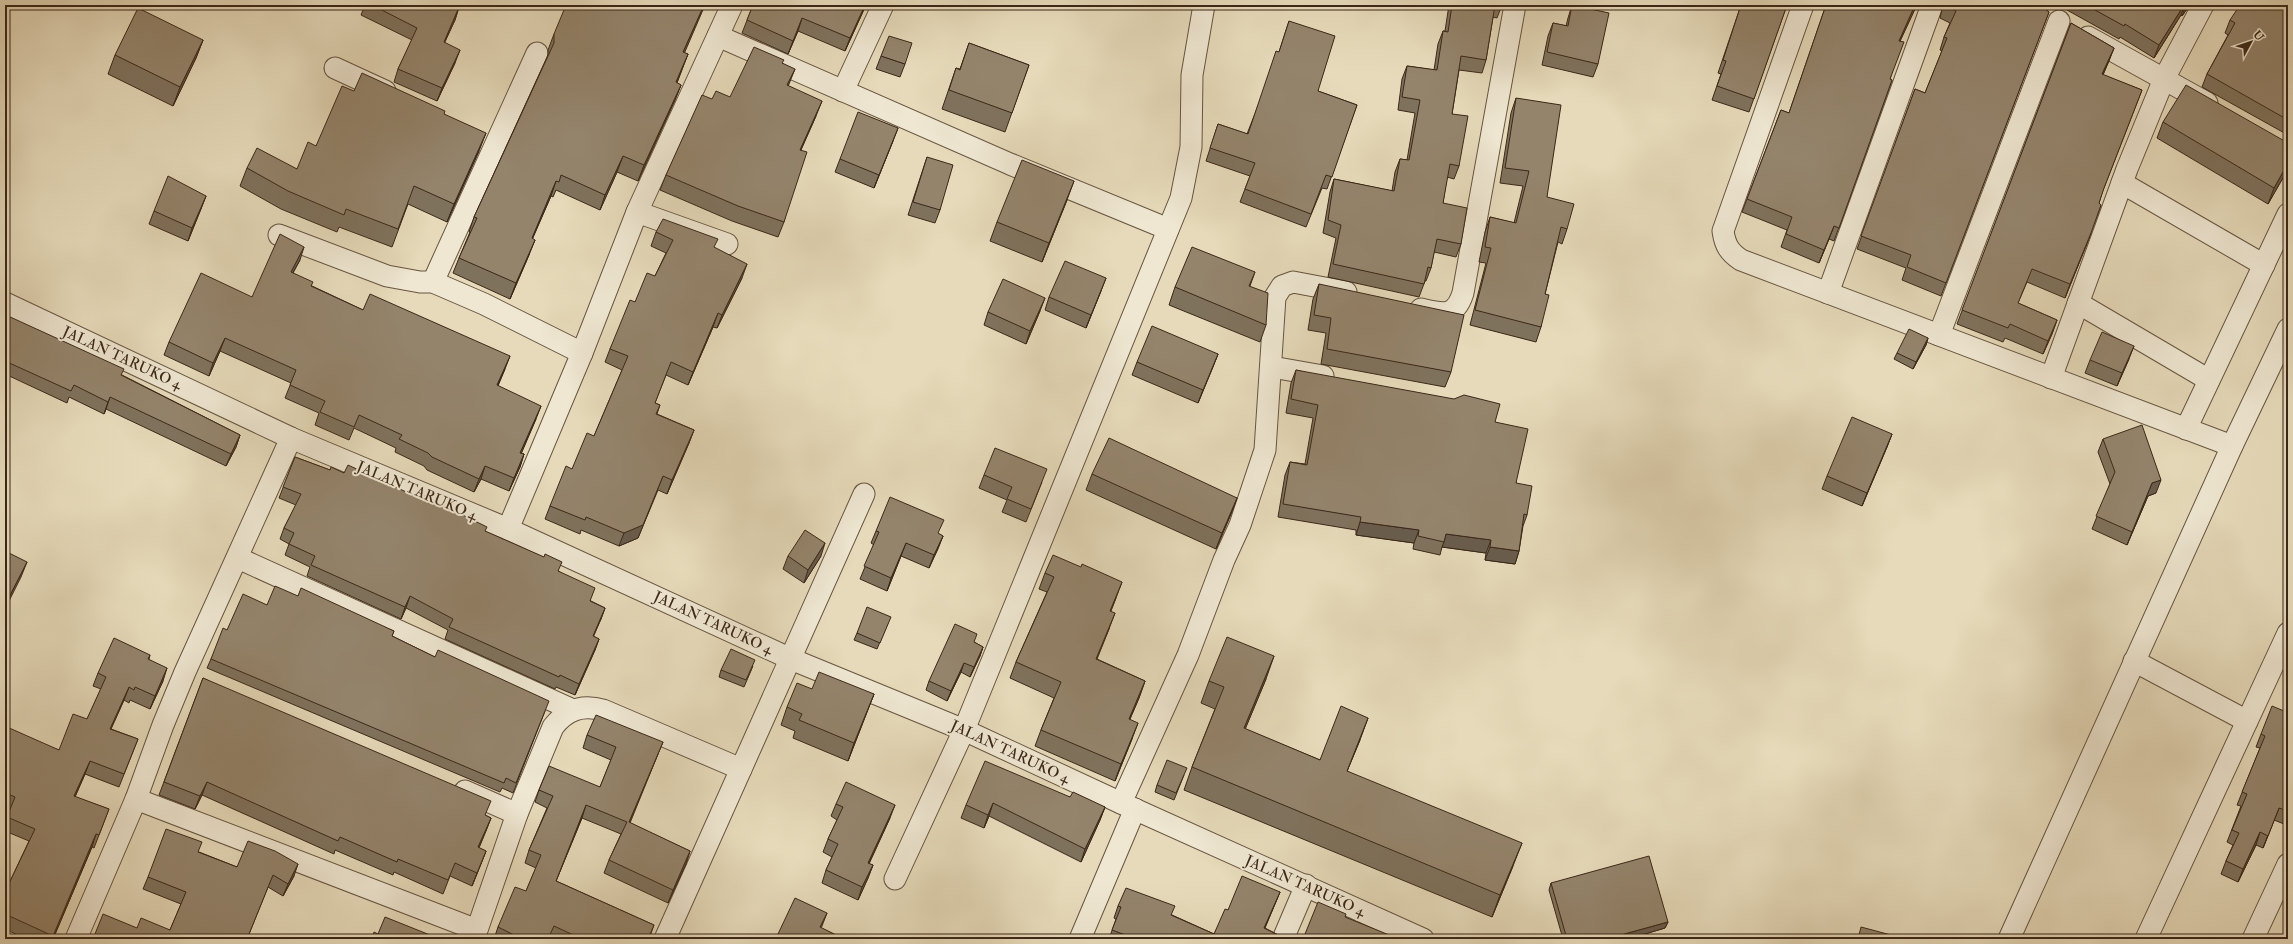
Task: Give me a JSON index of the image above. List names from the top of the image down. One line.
{"streets":{"street":["JALAN TARUKO 4"]},"north":"top right"}
